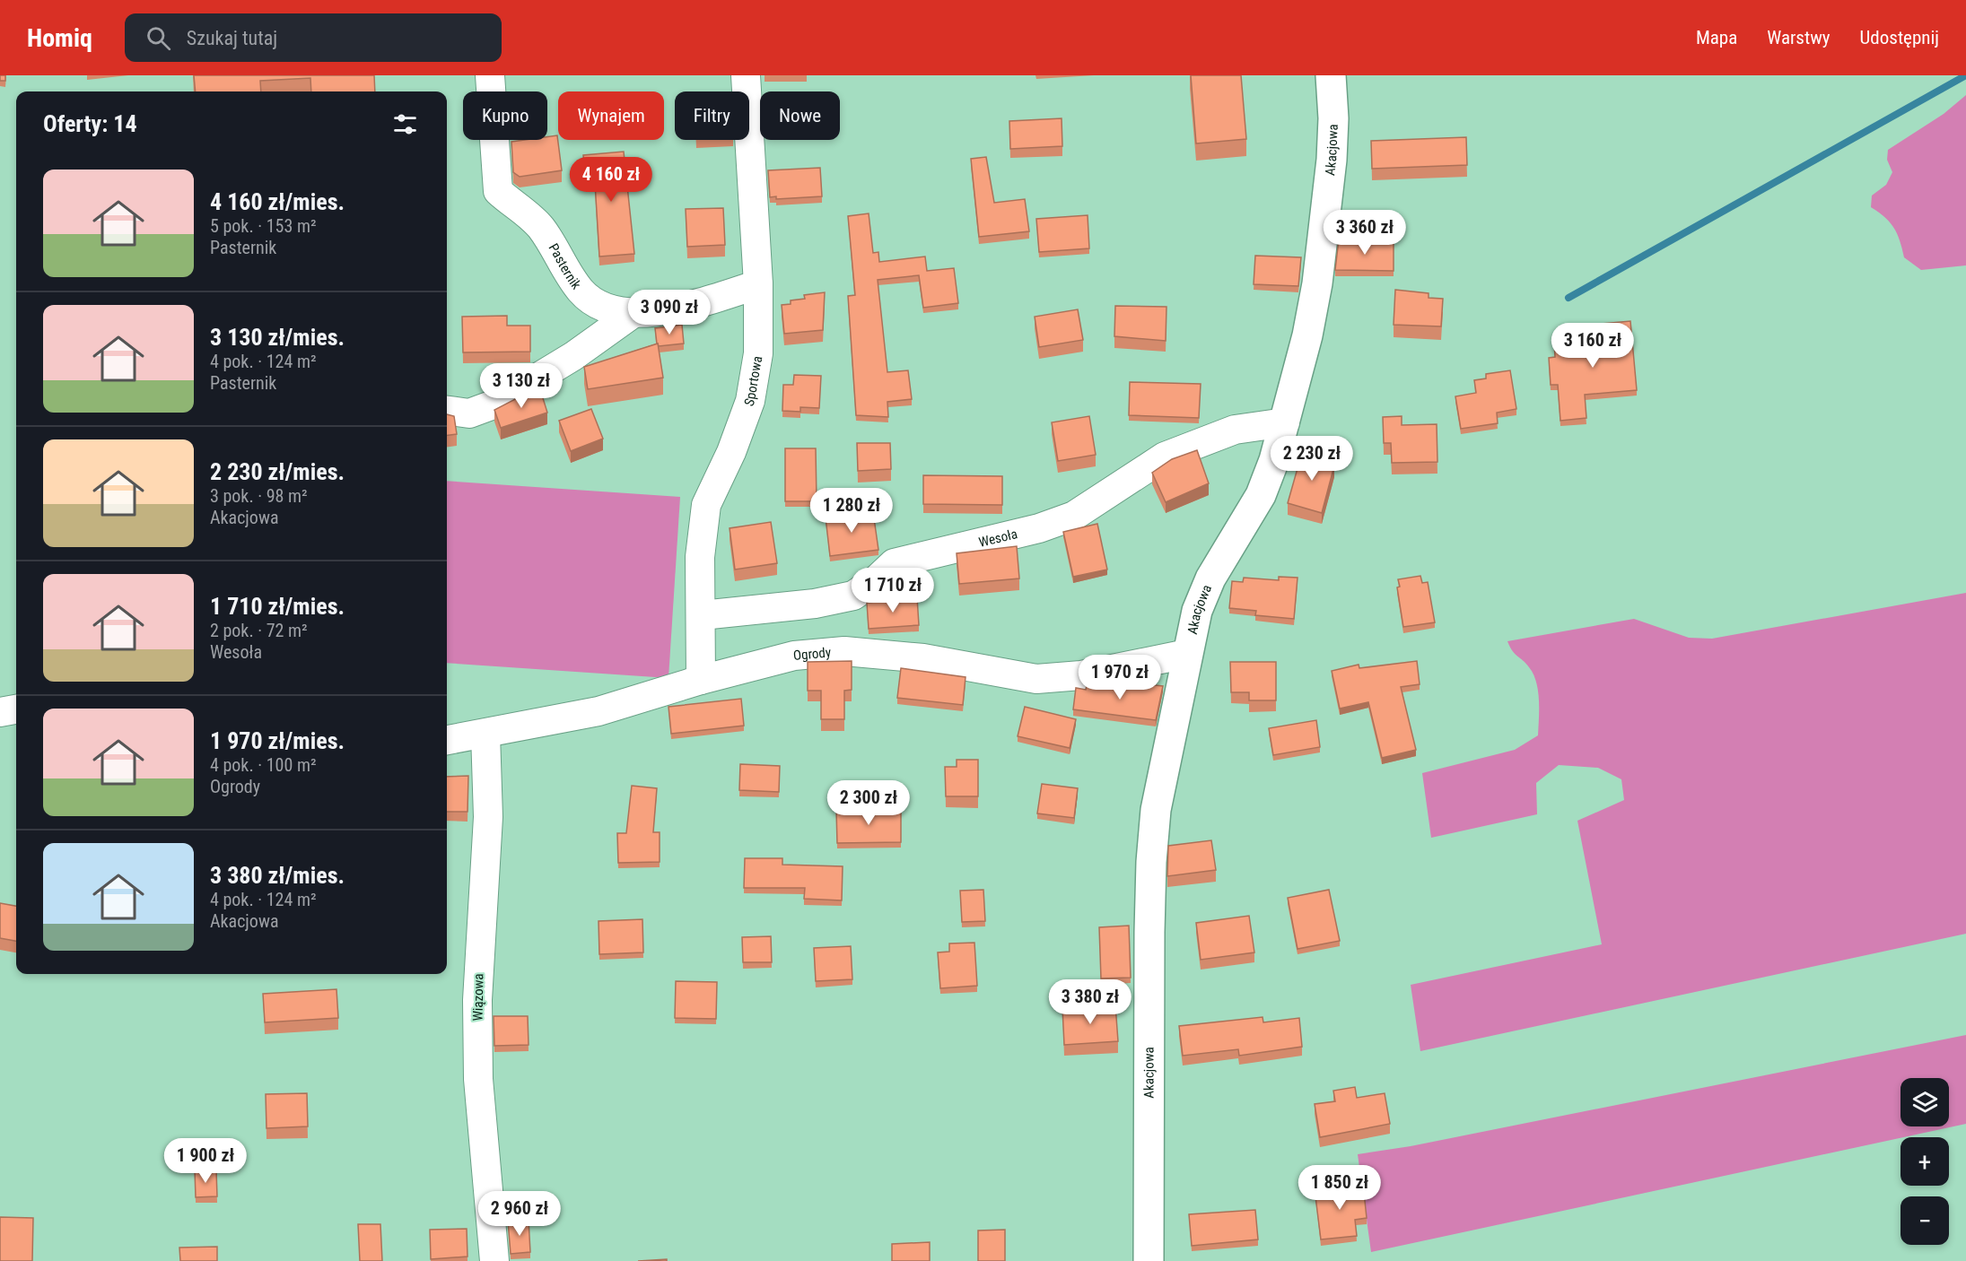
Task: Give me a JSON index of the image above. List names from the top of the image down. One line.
{"streets":{"street":["Akacjowa","Pasternik","Sportowa","Wesoła","Ogrody","Wiązowa"]},"crossings":[["Akacjowa","Wesoła"],["Akacjowa","Ogrody"],["Pasternik","Sportowa"],["Sportowa","Wesoła"],["Sportowa","Ogrody"],["Ogrody","Wiązowa"]],"page":{"header":"Homiq","search":"Szukaj tutaj","nav":["Mapa","Warstwy","Udostępnij"],"chip":["Kupno","Wynajem","Filtry","Nowe"],"heading":"Oferty: 14","list":[{"name":"4 160 zł/mies.","note":"5 pok. · 153 m² · Pasternik"},{"name":"3 130 zł/mies.","note":"4 pok. · 124 m² · Pasternik"},{"name":"2 230 zł/mies.","note":"3 pok. · 98 m² · Akacjowa"},{"name":"1 710 zł/mies.","note":"2 pok. · 72 m² · Wesoła"},{"name":"1 970 zł/mies.","note":"4 pok. · 100 m² · Ogrody"},{"name":"3 380 zł/mies.","note":"4 pok. · 124 m² · Akacjowa"}],"price":["4 160 zł","3 360 zł","3 090 zł","3 160 zł","3 130 zł","2 230 zł","1 280 zł","1 710 zł","1 970 zł","2 300 zł","3 380 zł","1 900 zł","1 850 zł","2 960 zł"],"map_buttons":["+","−"]}}
